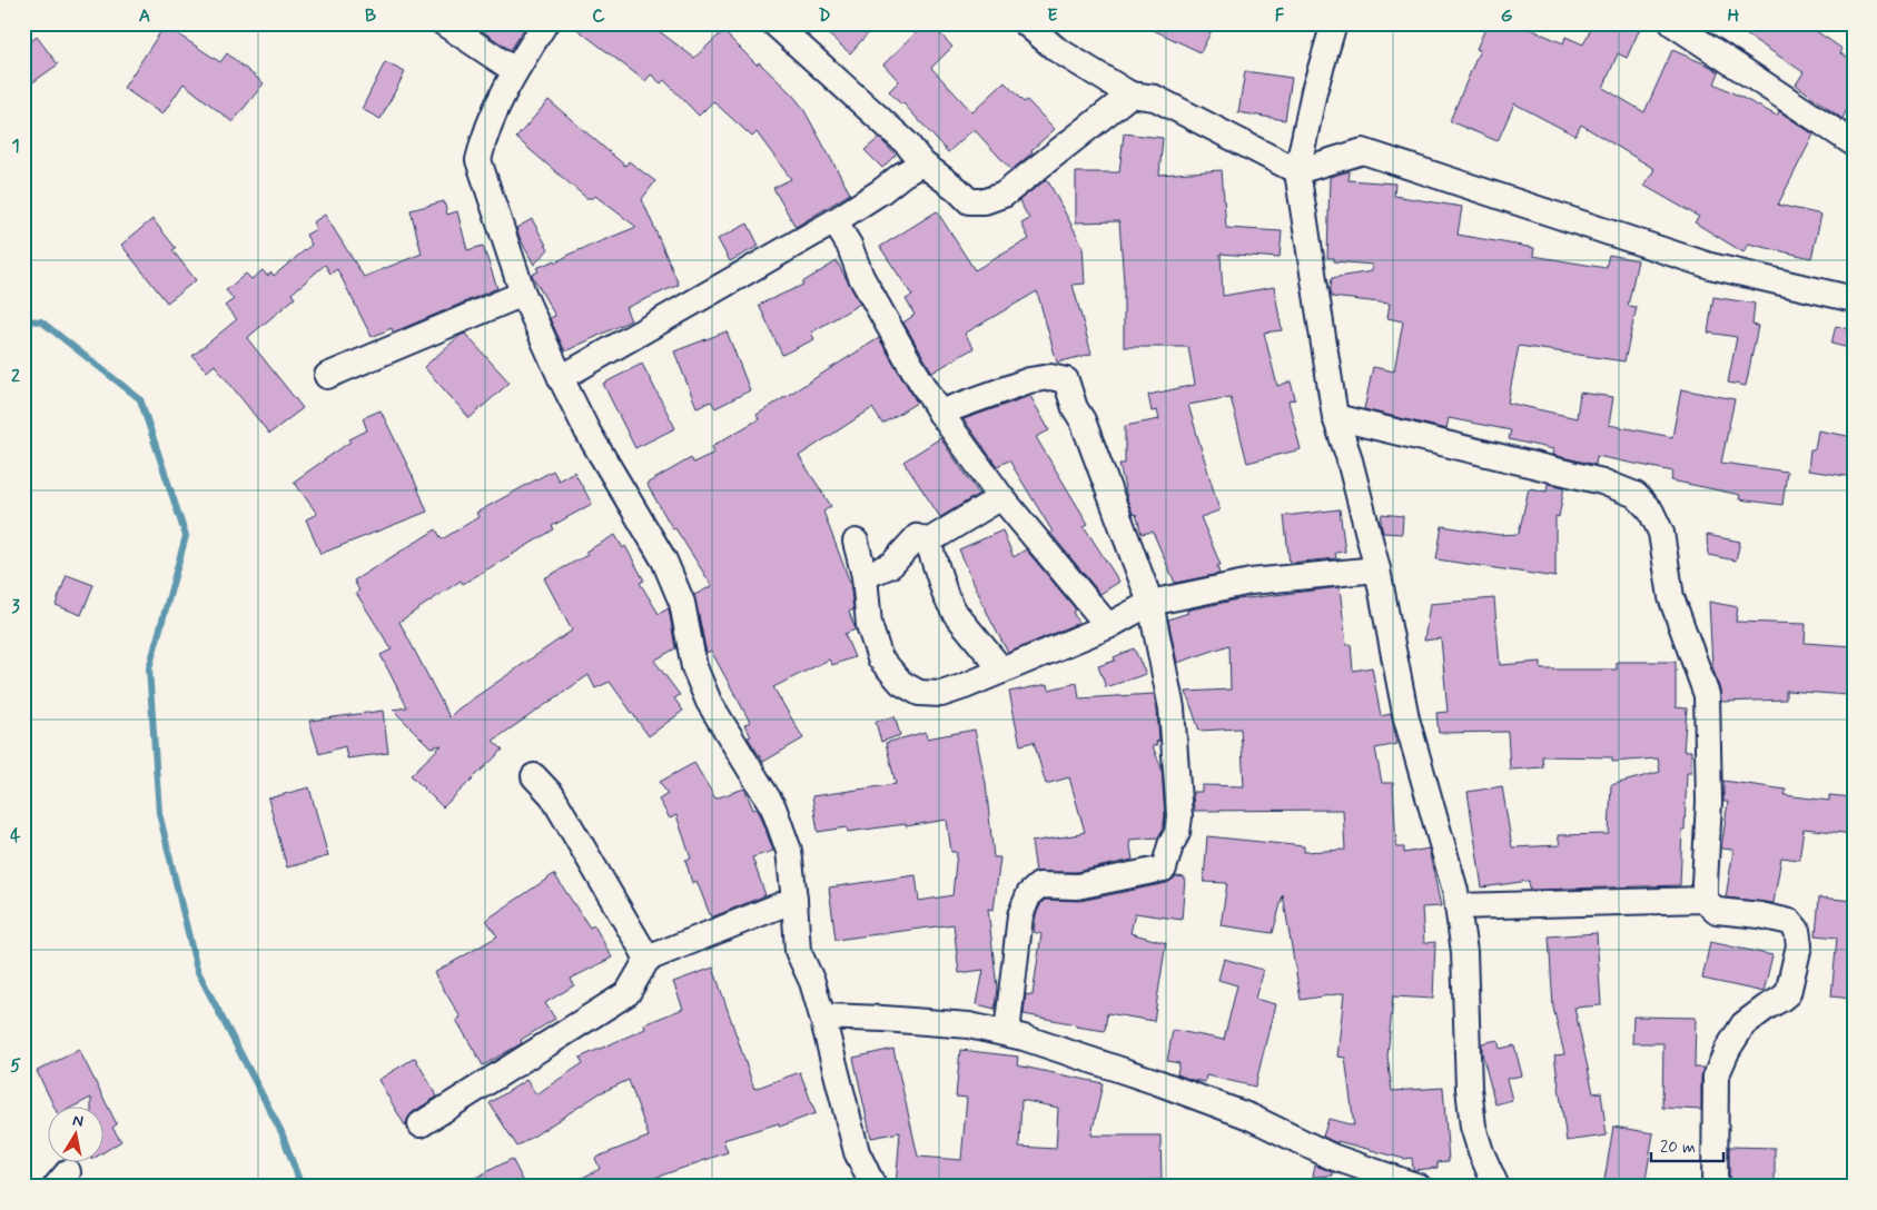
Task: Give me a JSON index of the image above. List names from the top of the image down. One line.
{"scale_bar":"20 m","north":"top","grid":{"columns":["A","B","C","D","E","F","G","H"],"rows":["1","2","3","4","5"]}}
